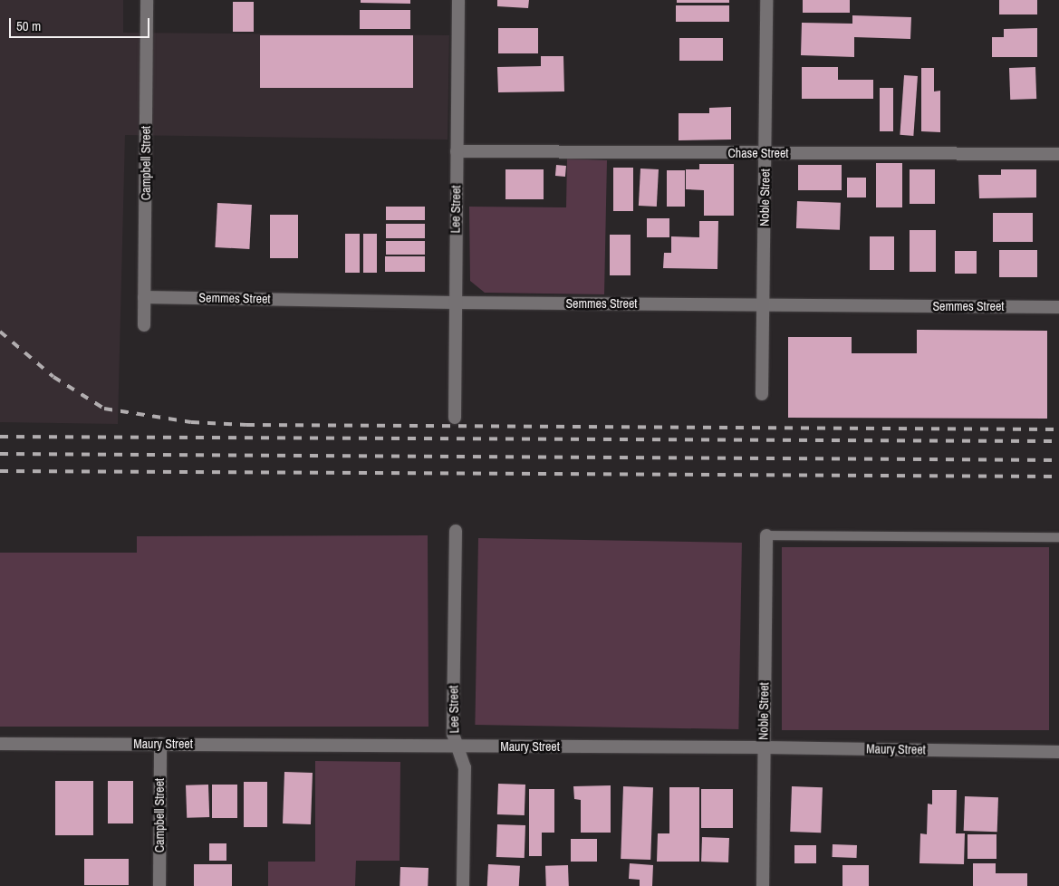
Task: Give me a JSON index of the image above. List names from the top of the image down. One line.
{"streets":{"street":["Chase Street","Campbell Street","Noble Street","Lee Street","Semmes Street","Maury Street"]},"crossings":[["Chase Street","Noble Street"],["Chase Street","Lee Street"],["Campbell Street","Semmes Street"],["Campbell Street","Maury Street"],["Noble Street","Semmes Street"],["Noble Street","Maury Street"],["Lee Street","Semmes Street"],["Lee Street","Maury Street"]],"scale_bar":"50 m"}
